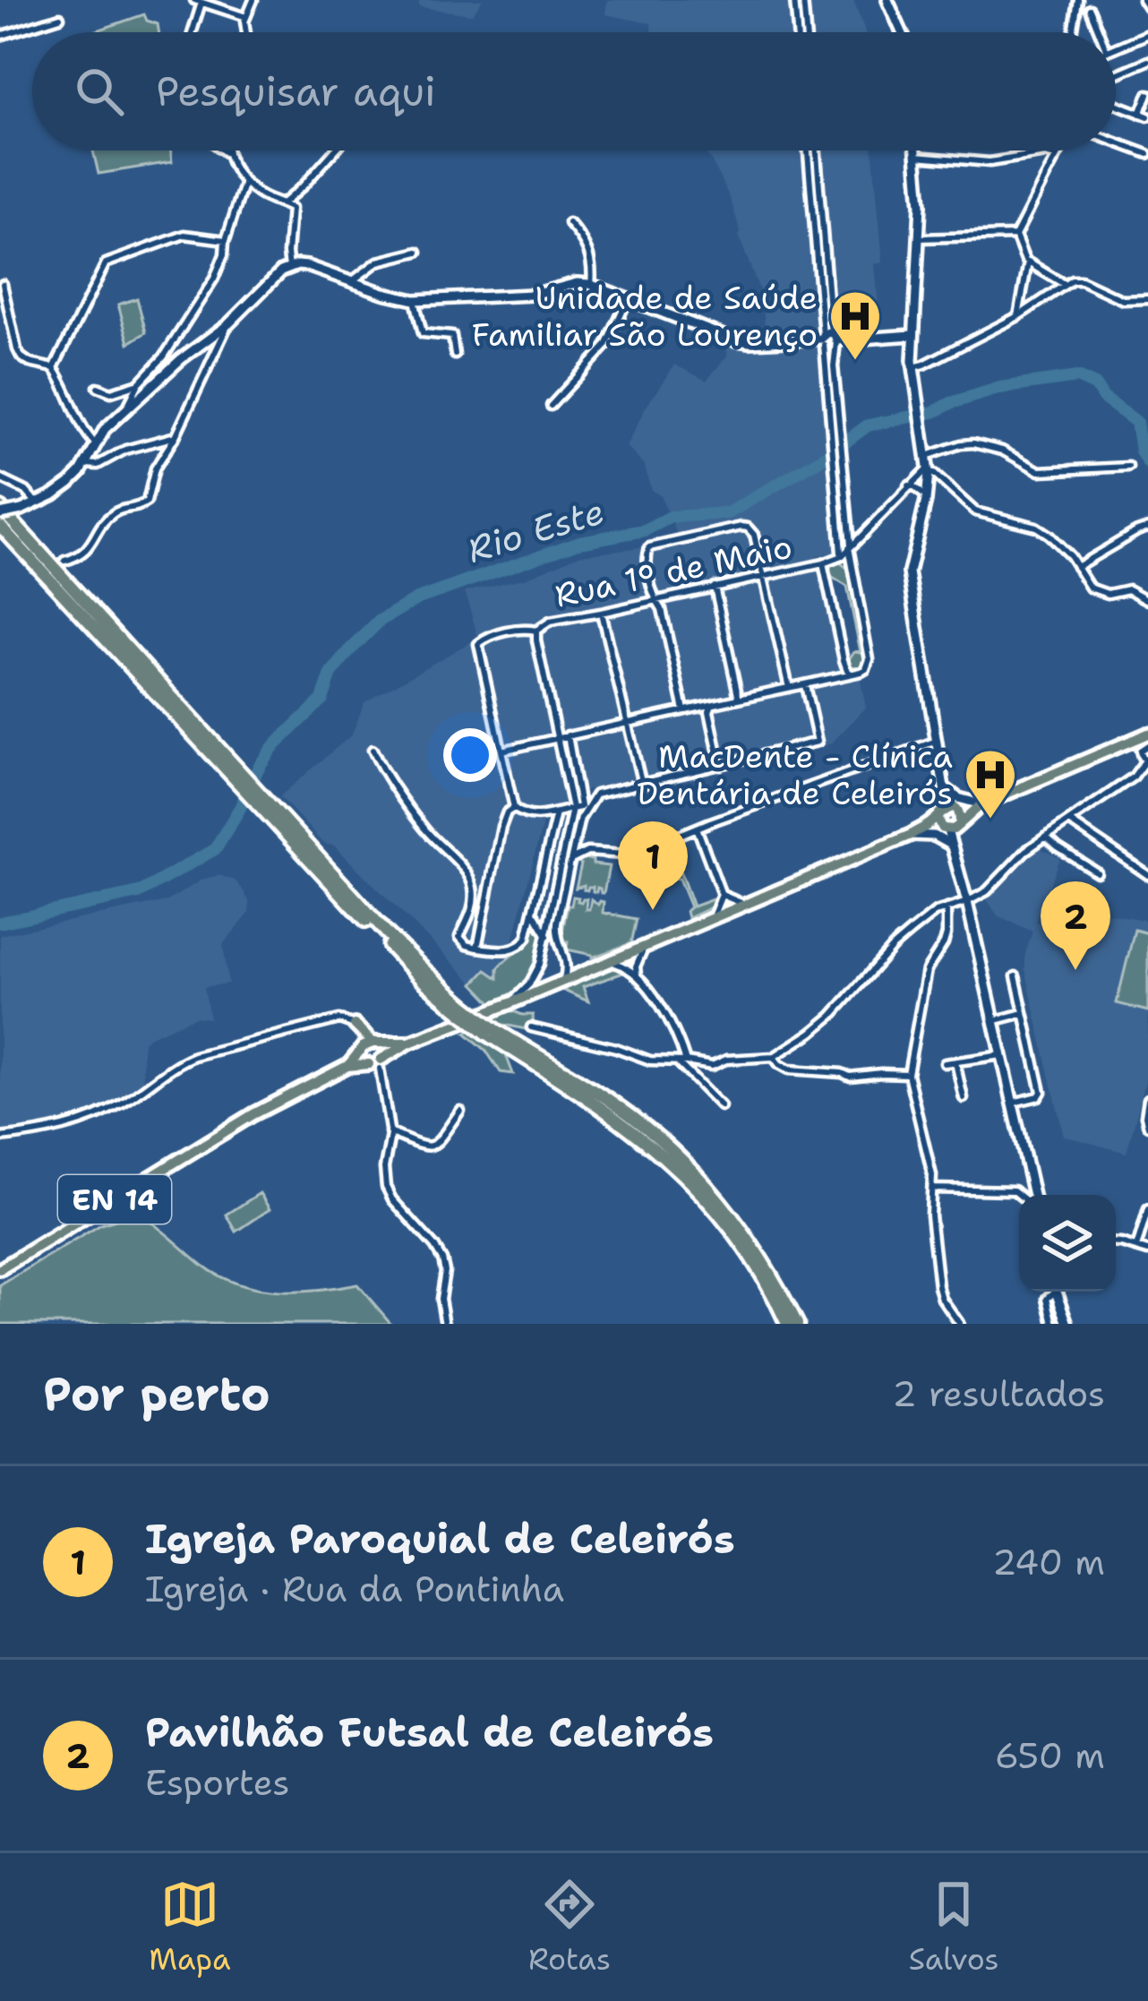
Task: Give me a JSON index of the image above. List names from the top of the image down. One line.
{"streets":{"main road":["EN 14"],"street":["Rua 1º de Maio"]},"water":["Rio Este"],"places":{"hospital":["Unidade de Saúde Familiar São Lourenço","MacDente - Clínica Dentária de Celeirós"]},"page":{"search":"Pesquisar aqui","pins":["1","2"],"heading":["Por perto","2 resultados"],"list":[{"mark":"1","name":"Igreja Paroquial de Celeirós","note":"Igreja · Rua da Pontinha","value":"240 m"},{"mark":"2","name":"Pavilhão Futsal de Celeirós","note":"Esportes","value":"650 m"}],"nav":["Mapa","Rotas","Salvos"]}}
